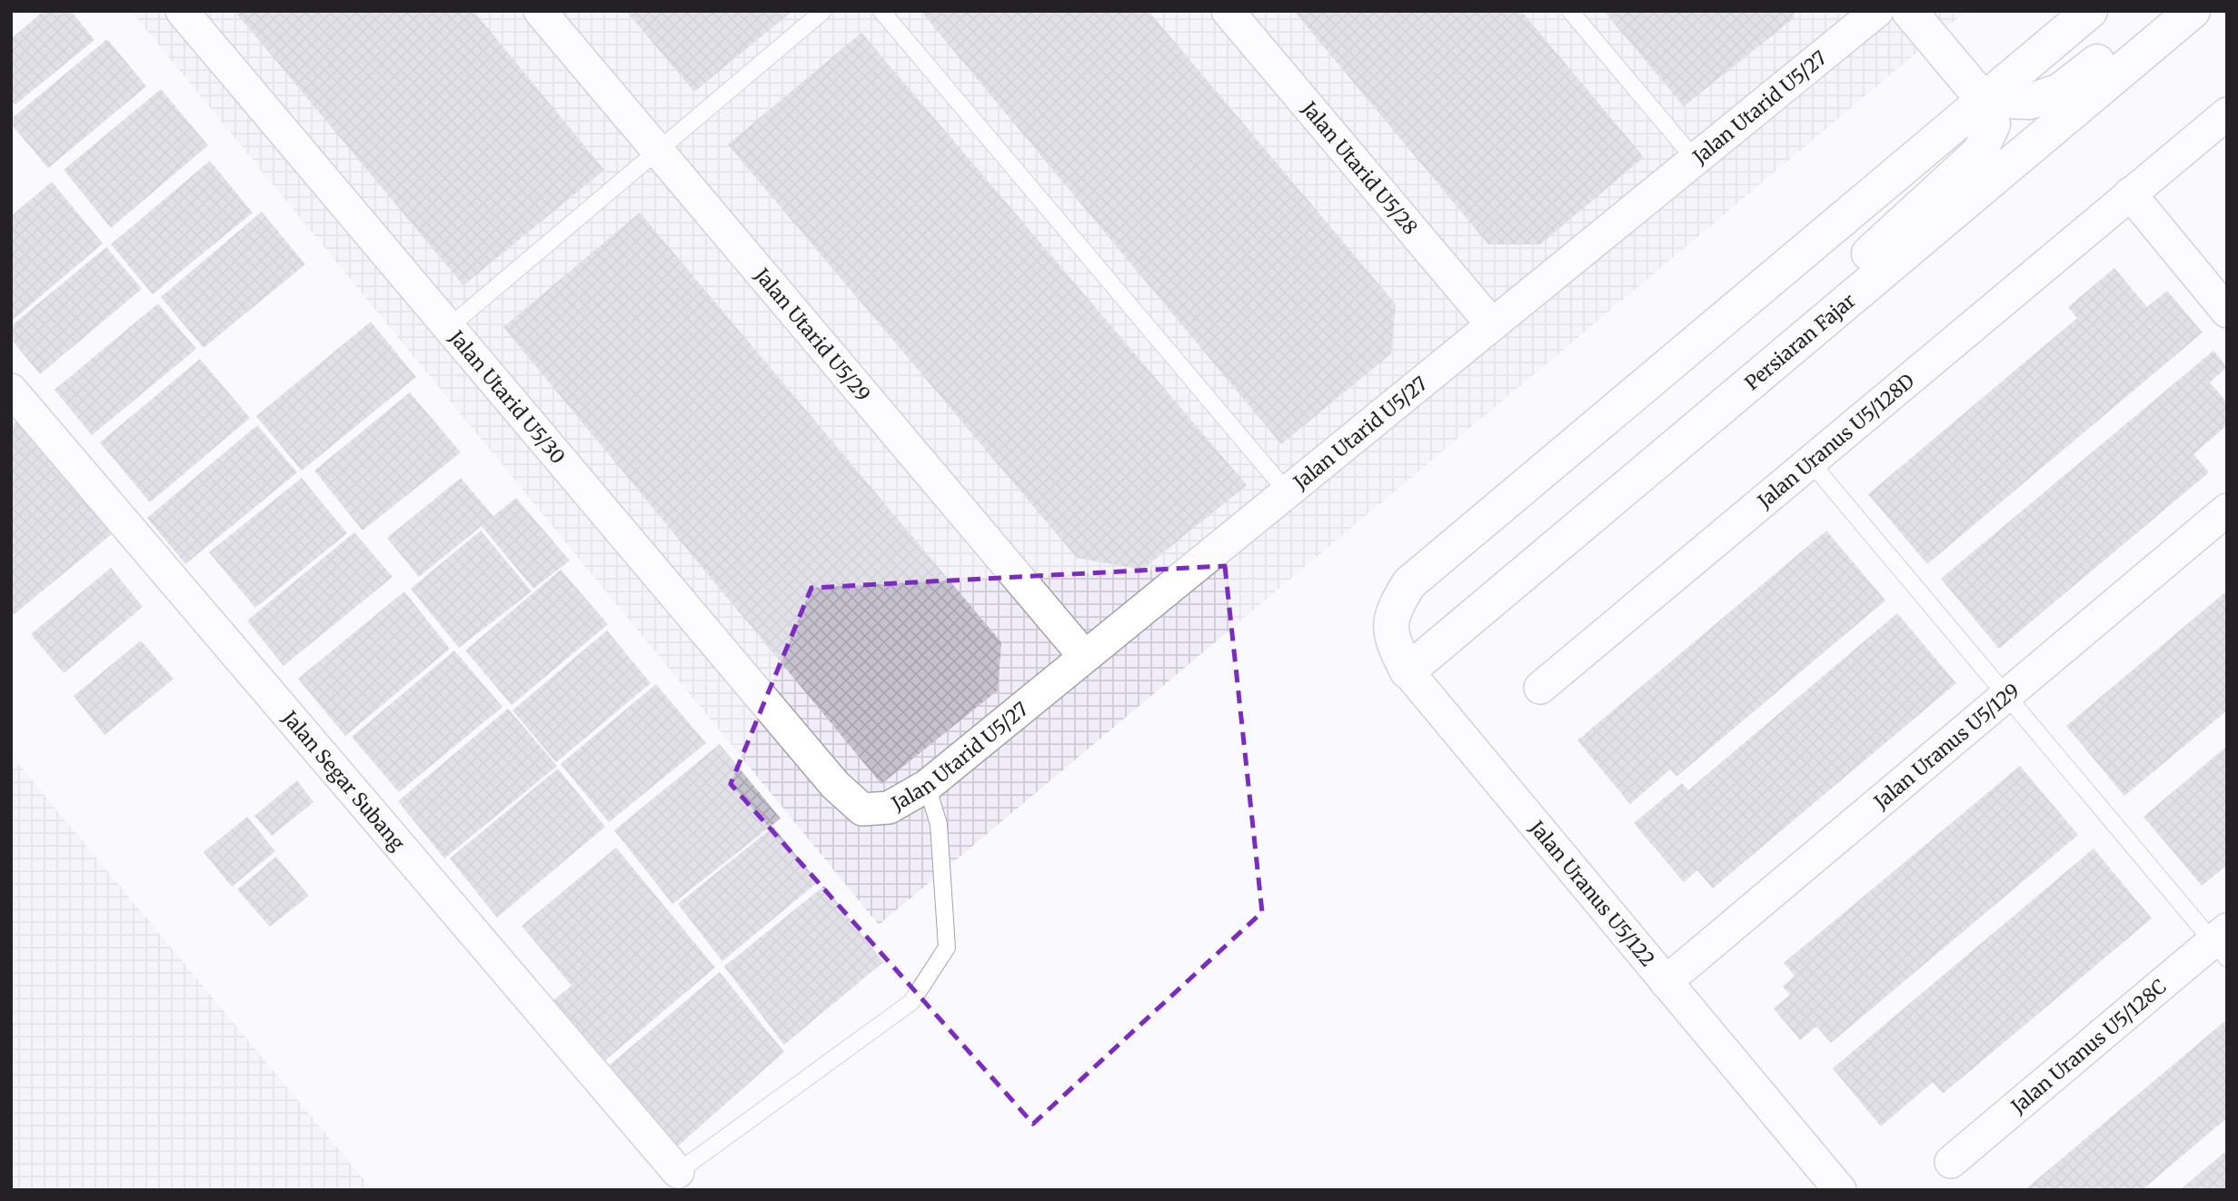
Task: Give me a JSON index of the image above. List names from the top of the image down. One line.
{"streets":{"street":["Jalan Utarid U5/27","Jalan Utarid U5/28","Jalan Utarid U5/29","Persiaran Fajar","Jalan Utarid U5/30","Jalan Uranus U5/128D","Jalan Uranus U5/129","Jalan Segar Subang","Jalan Uranus U5/122","Jalan Uranus U5/128C"]},"crossings":[["Jalan Utarid U5/27","Jalan Utarid U5/28"],["Jalan Utarid U5/27","Jalan Utarid U5/29"],["Jalan Utarid U5/27","Jalan Utarid U5/30"],["Persiaran Fajar","Jalan Uranus U5/122"],["Jalan Uranus U5/129","Jalan Uranus U5/122"]]}
